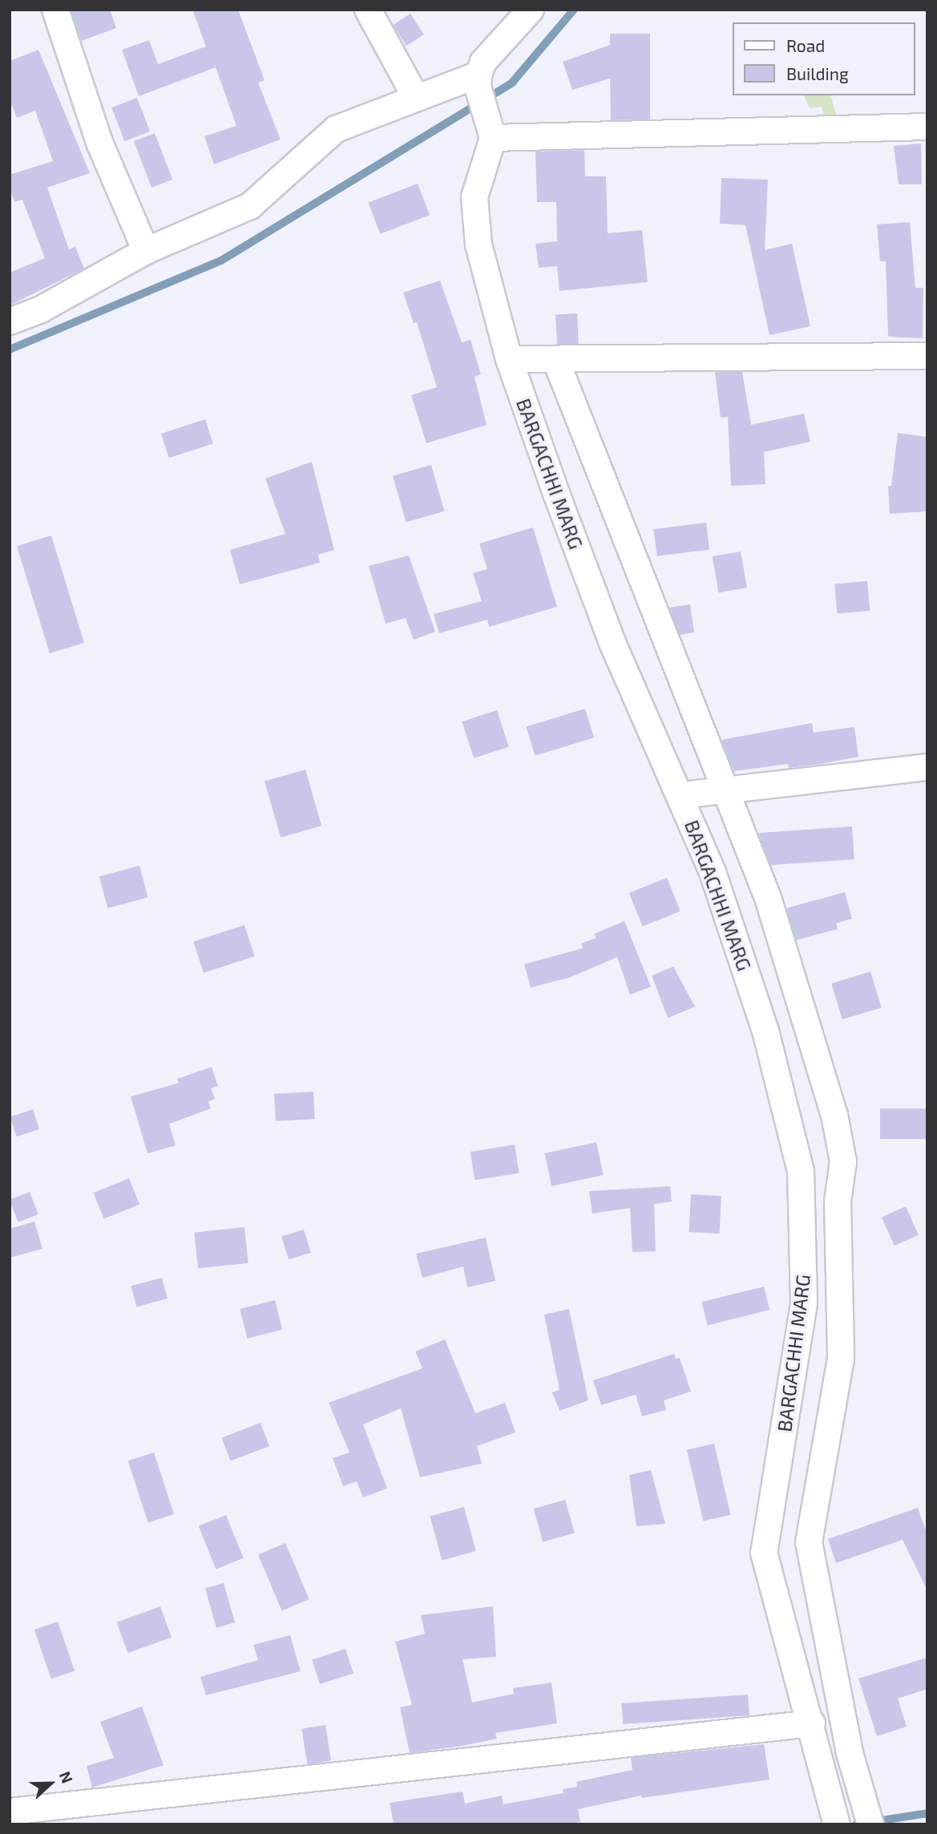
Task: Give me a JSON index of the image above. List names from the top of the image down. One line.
{"streets":{"street":["BARGACHHI MARG"]},"legend":["Road","Building"],"north":"right"}
